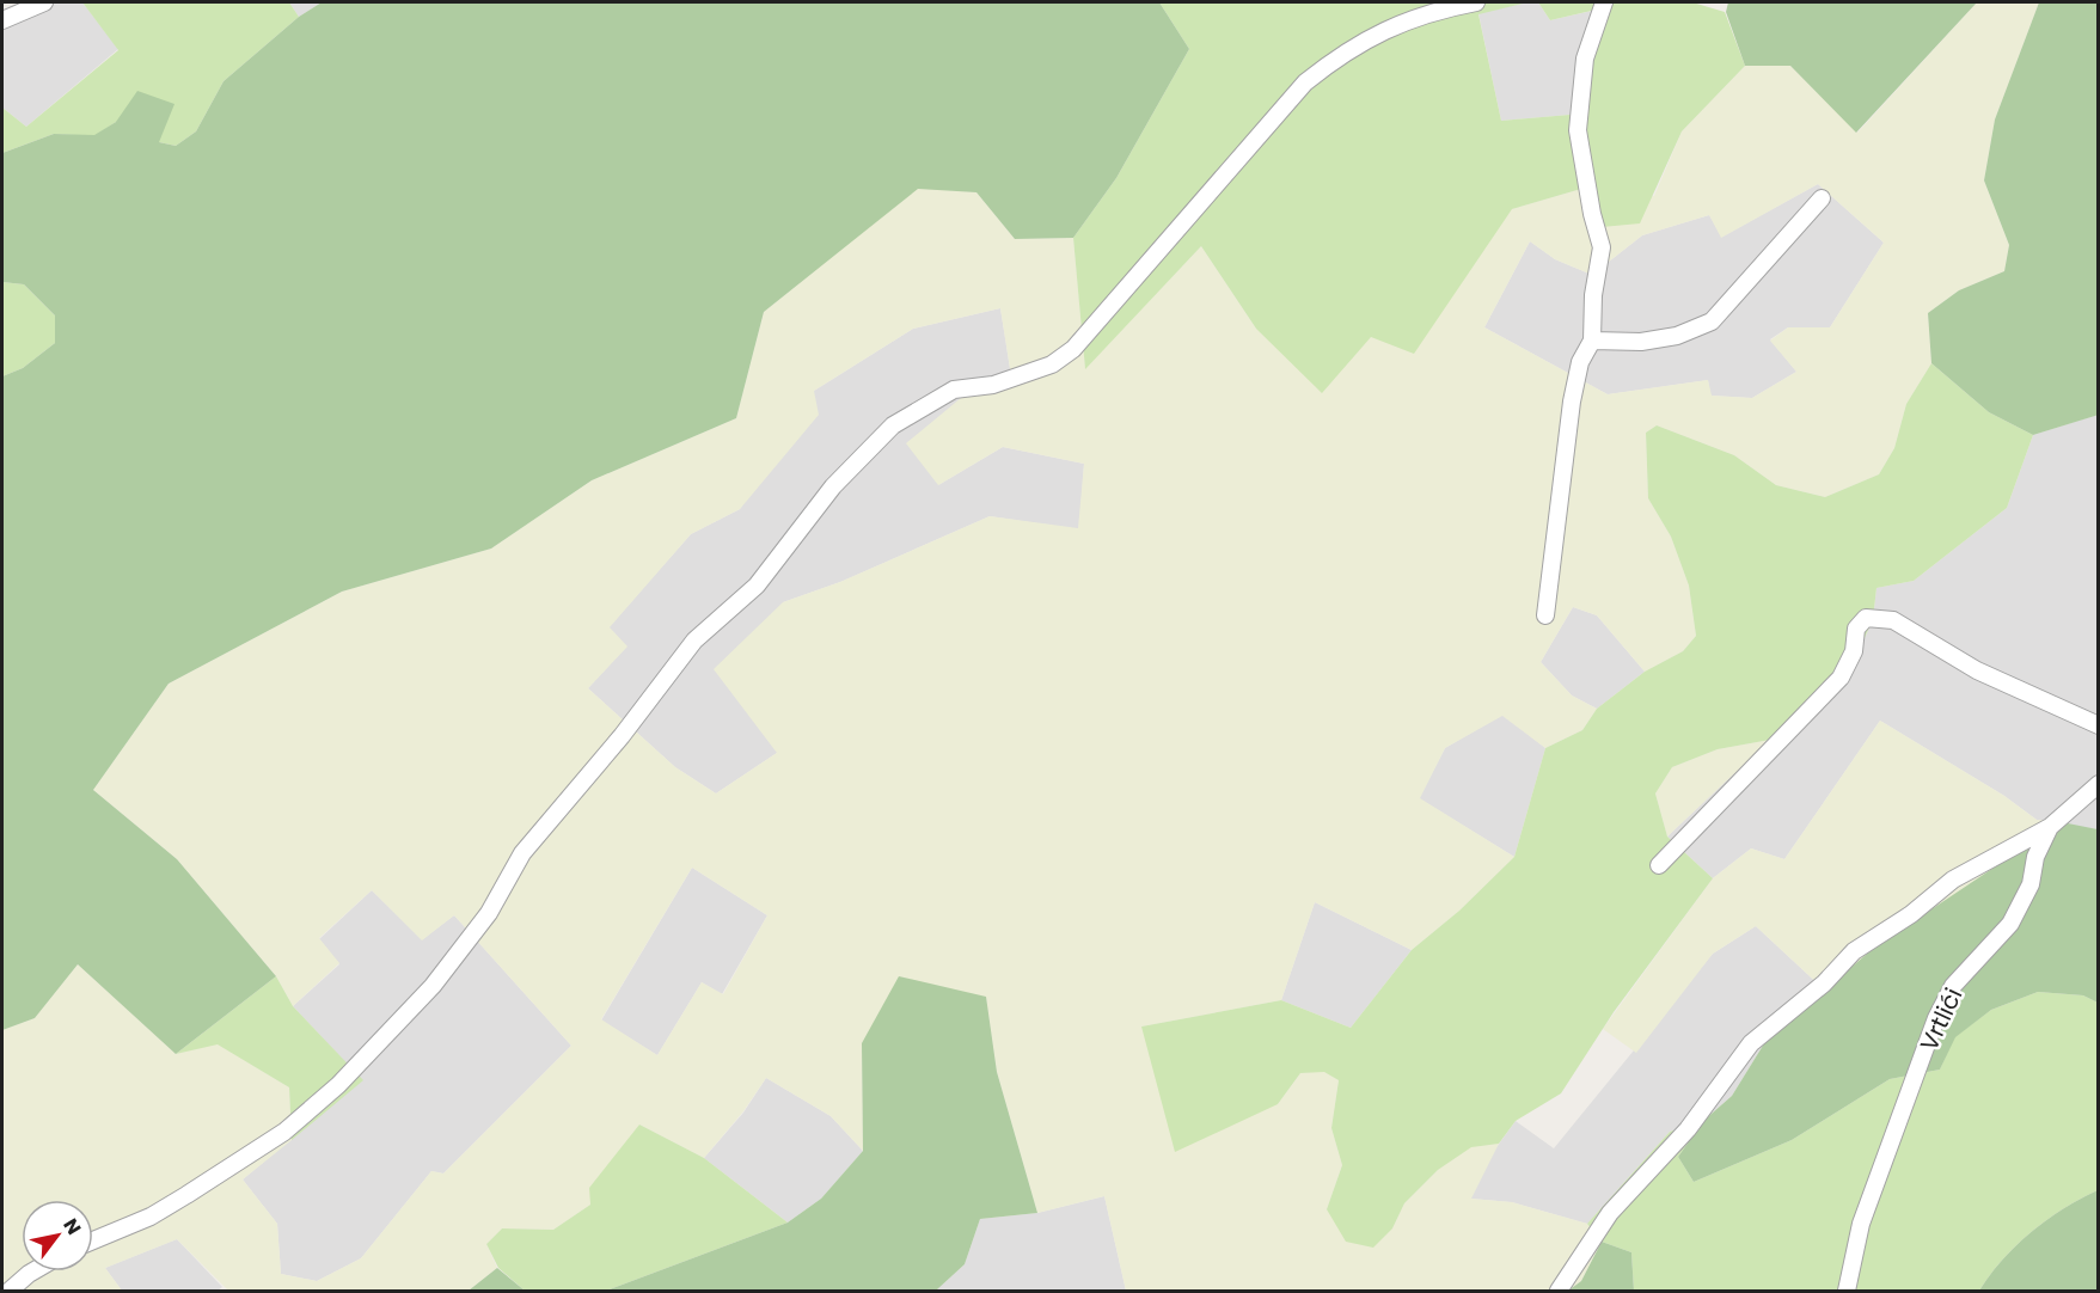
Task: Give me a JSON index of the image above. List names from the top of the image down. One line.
{"streets":{"street":["Vrtlići"]},"north":"top right"}
